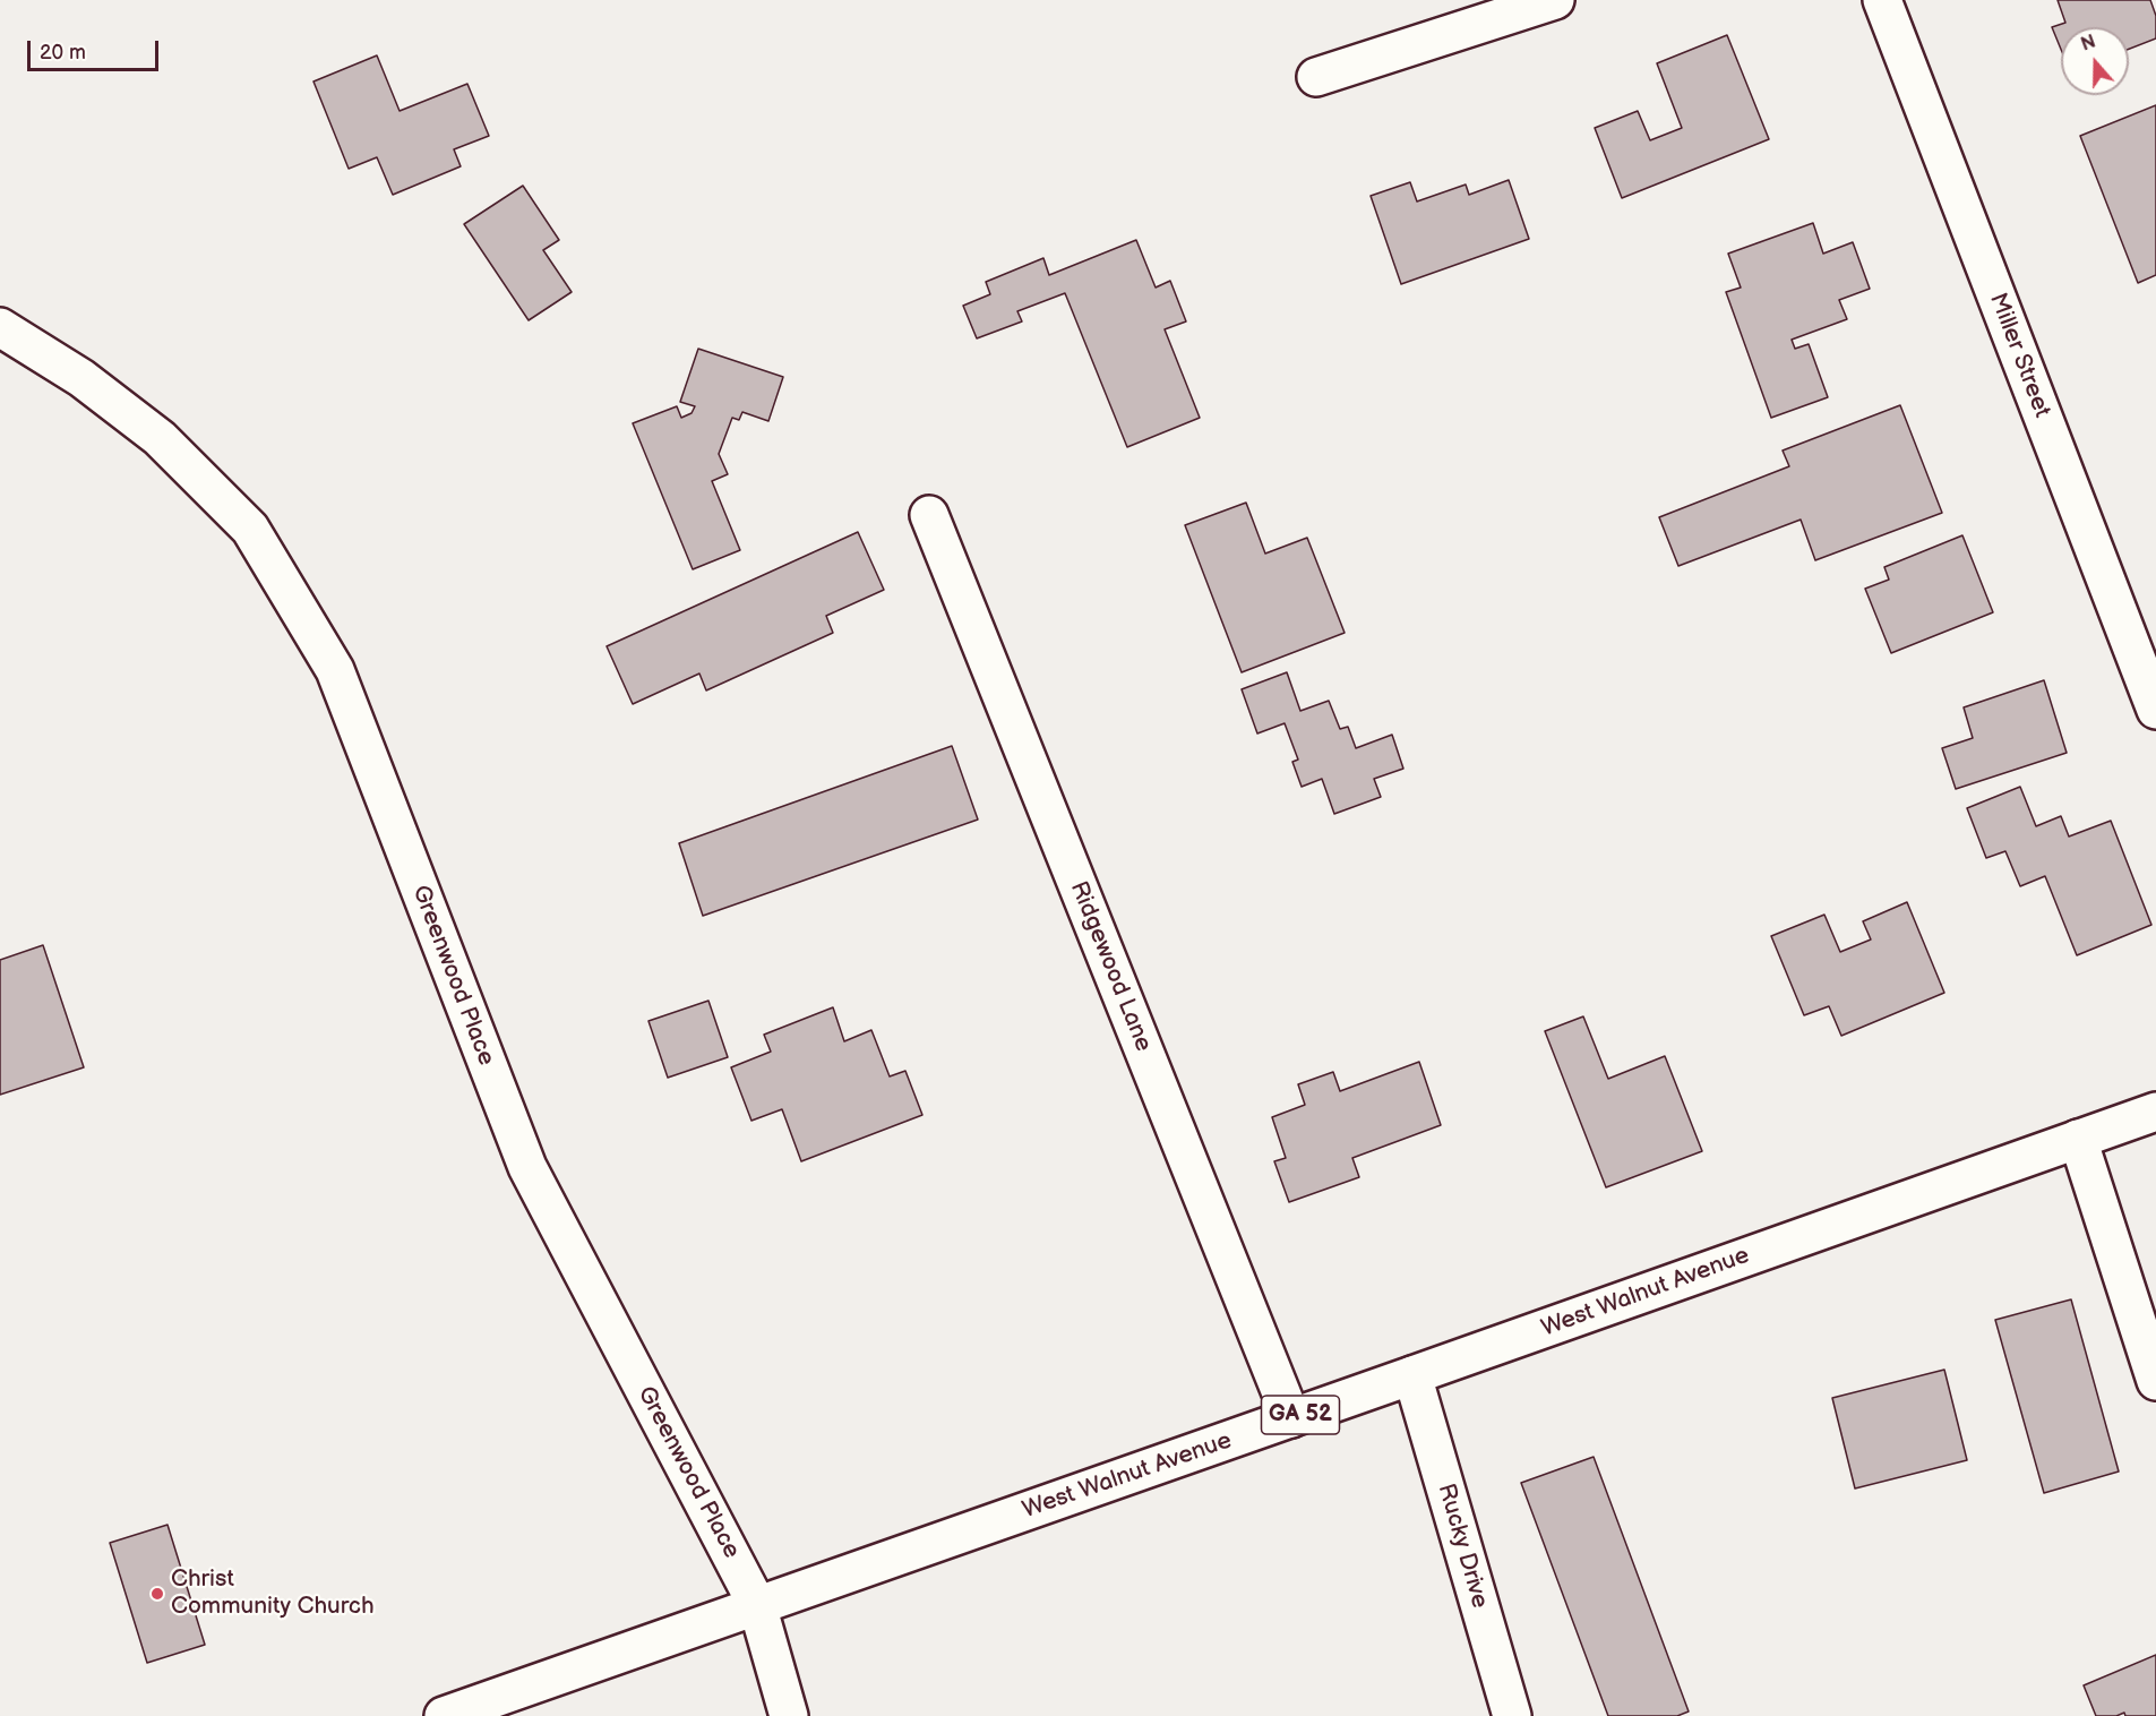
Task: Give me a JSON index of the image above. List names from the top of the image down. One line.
{"streets":{"street":["Miller Street","Ridgewood Lane","Greenwood Place","West Walnut Avenue","GA 52","Rucky Drive"]},"crossings":[["Ridgewood Lane","West Walnut Avenue"],["Greenwood Place","West Walnut Avenue"],["West Walnut Avenue","Rucky Drive"]],"places":["Christ Community Church"],"scale_bar":"20 m","north":"top"}
